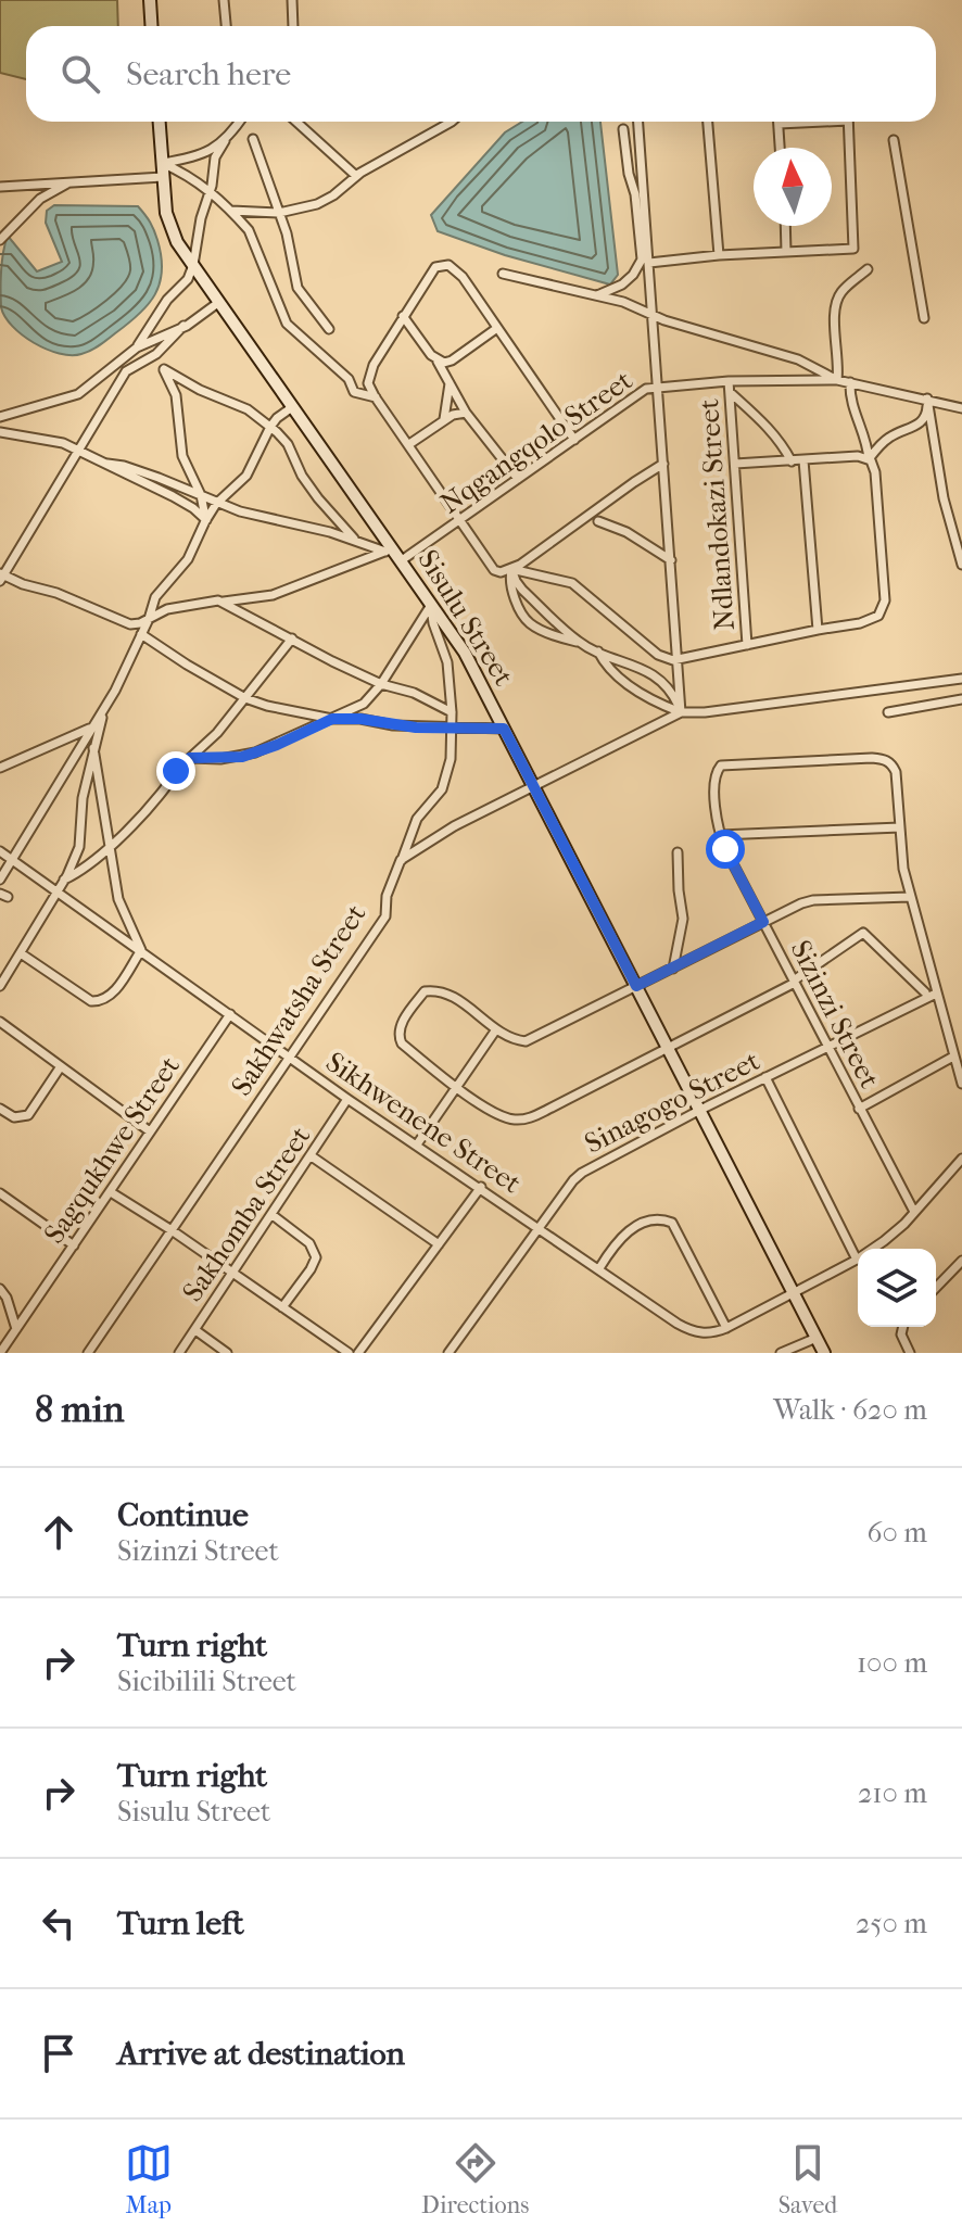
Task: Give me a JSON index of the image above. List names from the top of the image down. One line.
{"streets":{"street":["Nqgangqolo Street","Ndlandokazi Street","Sisulu Street","Sakhwatsha Street","Sizinzi Street","Sinagogo Street","Sikhwenene Street","Sagqukhwe Street","Sakhomba Street"]},"crossings":[["Nqgangqolo Street","Ndlandokazi Street"],["Nqgangqolo Street","Sisulu Street"],["Sisulu Street","Sakhwatsha Street"],["Sisulu Street","Sinagogo Street"],["Sisulu Street","Sikhwenene Street"],["Sakhwatsha Street","Sikhwenene Street"],["Sizinzi Street","Sinagogo Street"],["Sinagogo Street","Sikhwenene Street"],["Sikhwenene Street","Sagqukhwe Street"],["Sikhwenene Street","Sakhomba Street"]],"north":"top","page":{"search":"Search here","heading":["8 min","Walk · 620 m"],"list":[["Continue","Sizinzi Street","60 m"],["Turn right","Sicibilili Street","100 m"],["Turn right","Sisulu Street","210 m"],["Turn left","250 m"],"Arrive at destination"],"nav":["Map","Directions","Saved"]}}
